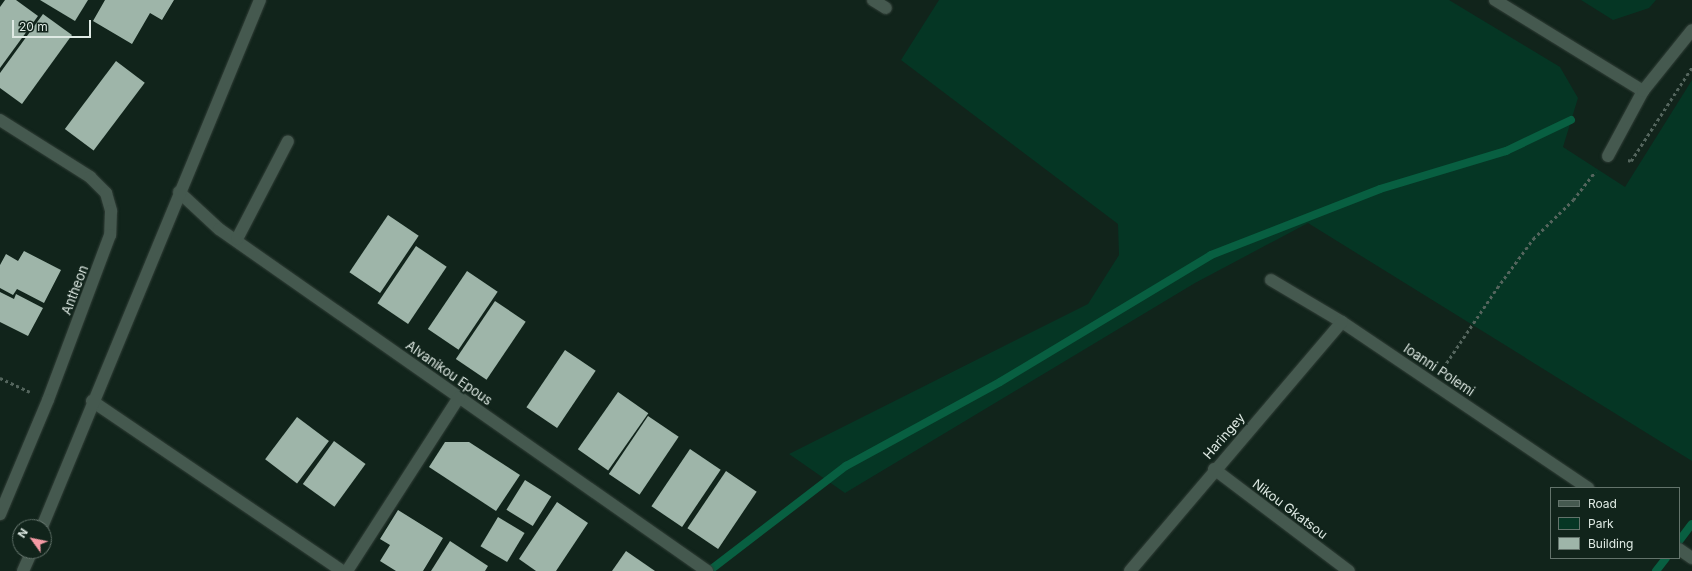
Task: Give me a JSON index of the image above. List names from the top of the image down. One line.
{"streets":{"street":["Antheon","Ioanni Polemi","Alvanikou Epous","Haringey","Nikou Gkatsou"]},"crossings":[["Ioanni Polemi","Haringey"],["Haringey","Nikou Gkatsou"]],"legend":["Road","Park","Building"],"scale_bar":"20 m","north":"top left"}
